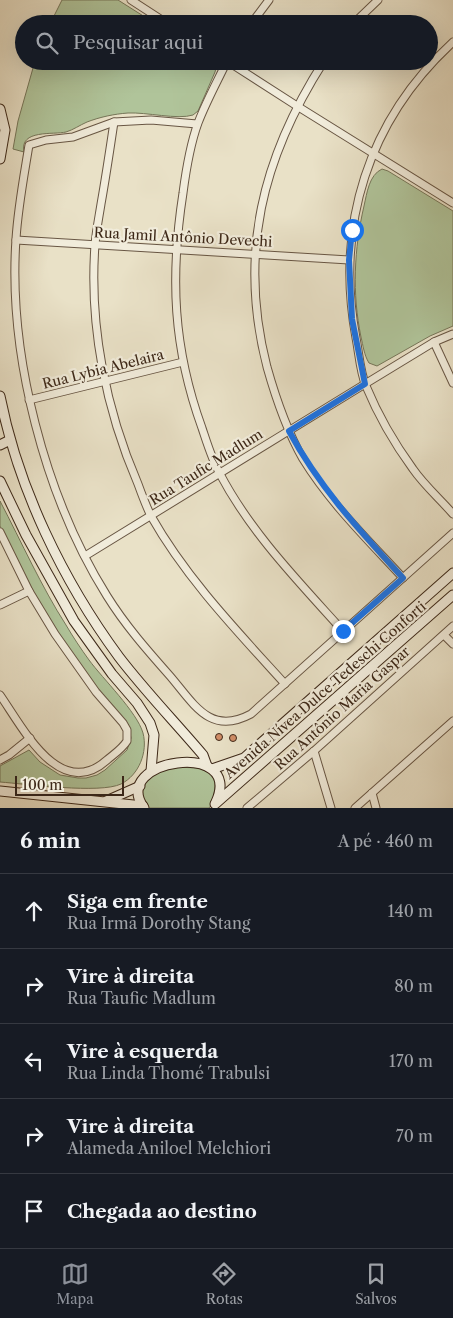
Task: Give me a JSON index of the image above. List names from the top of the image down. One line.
{"streets":{"street":["Rua Jamil Antônio Devechi","Rua Lybia Abelaira","Rua Taufic Madlum","Avenida Nívea Dulce Tedeschi Conforti","Rua Antônio Maria Gaspar"]},"scale_bar":"100 m","page":{"search":"Pesquisar aqui","scale":"100 m","heading":["6 min","A pé · 460 m"],"list":[["Siga em frente","Rua Irmã Dorothy Stang","140 m"],["Vire à direita","Rua Taufic Madlum","80 m"],["Vire à esquerda","Rua Linda Thomé Trabulsi","170 m"],["Vire à direita","Alameda Aniloel Melchiori","70 m"],"Chegada ao destino"],"nav":["Mapa","Rotas","Salvos"]}}
